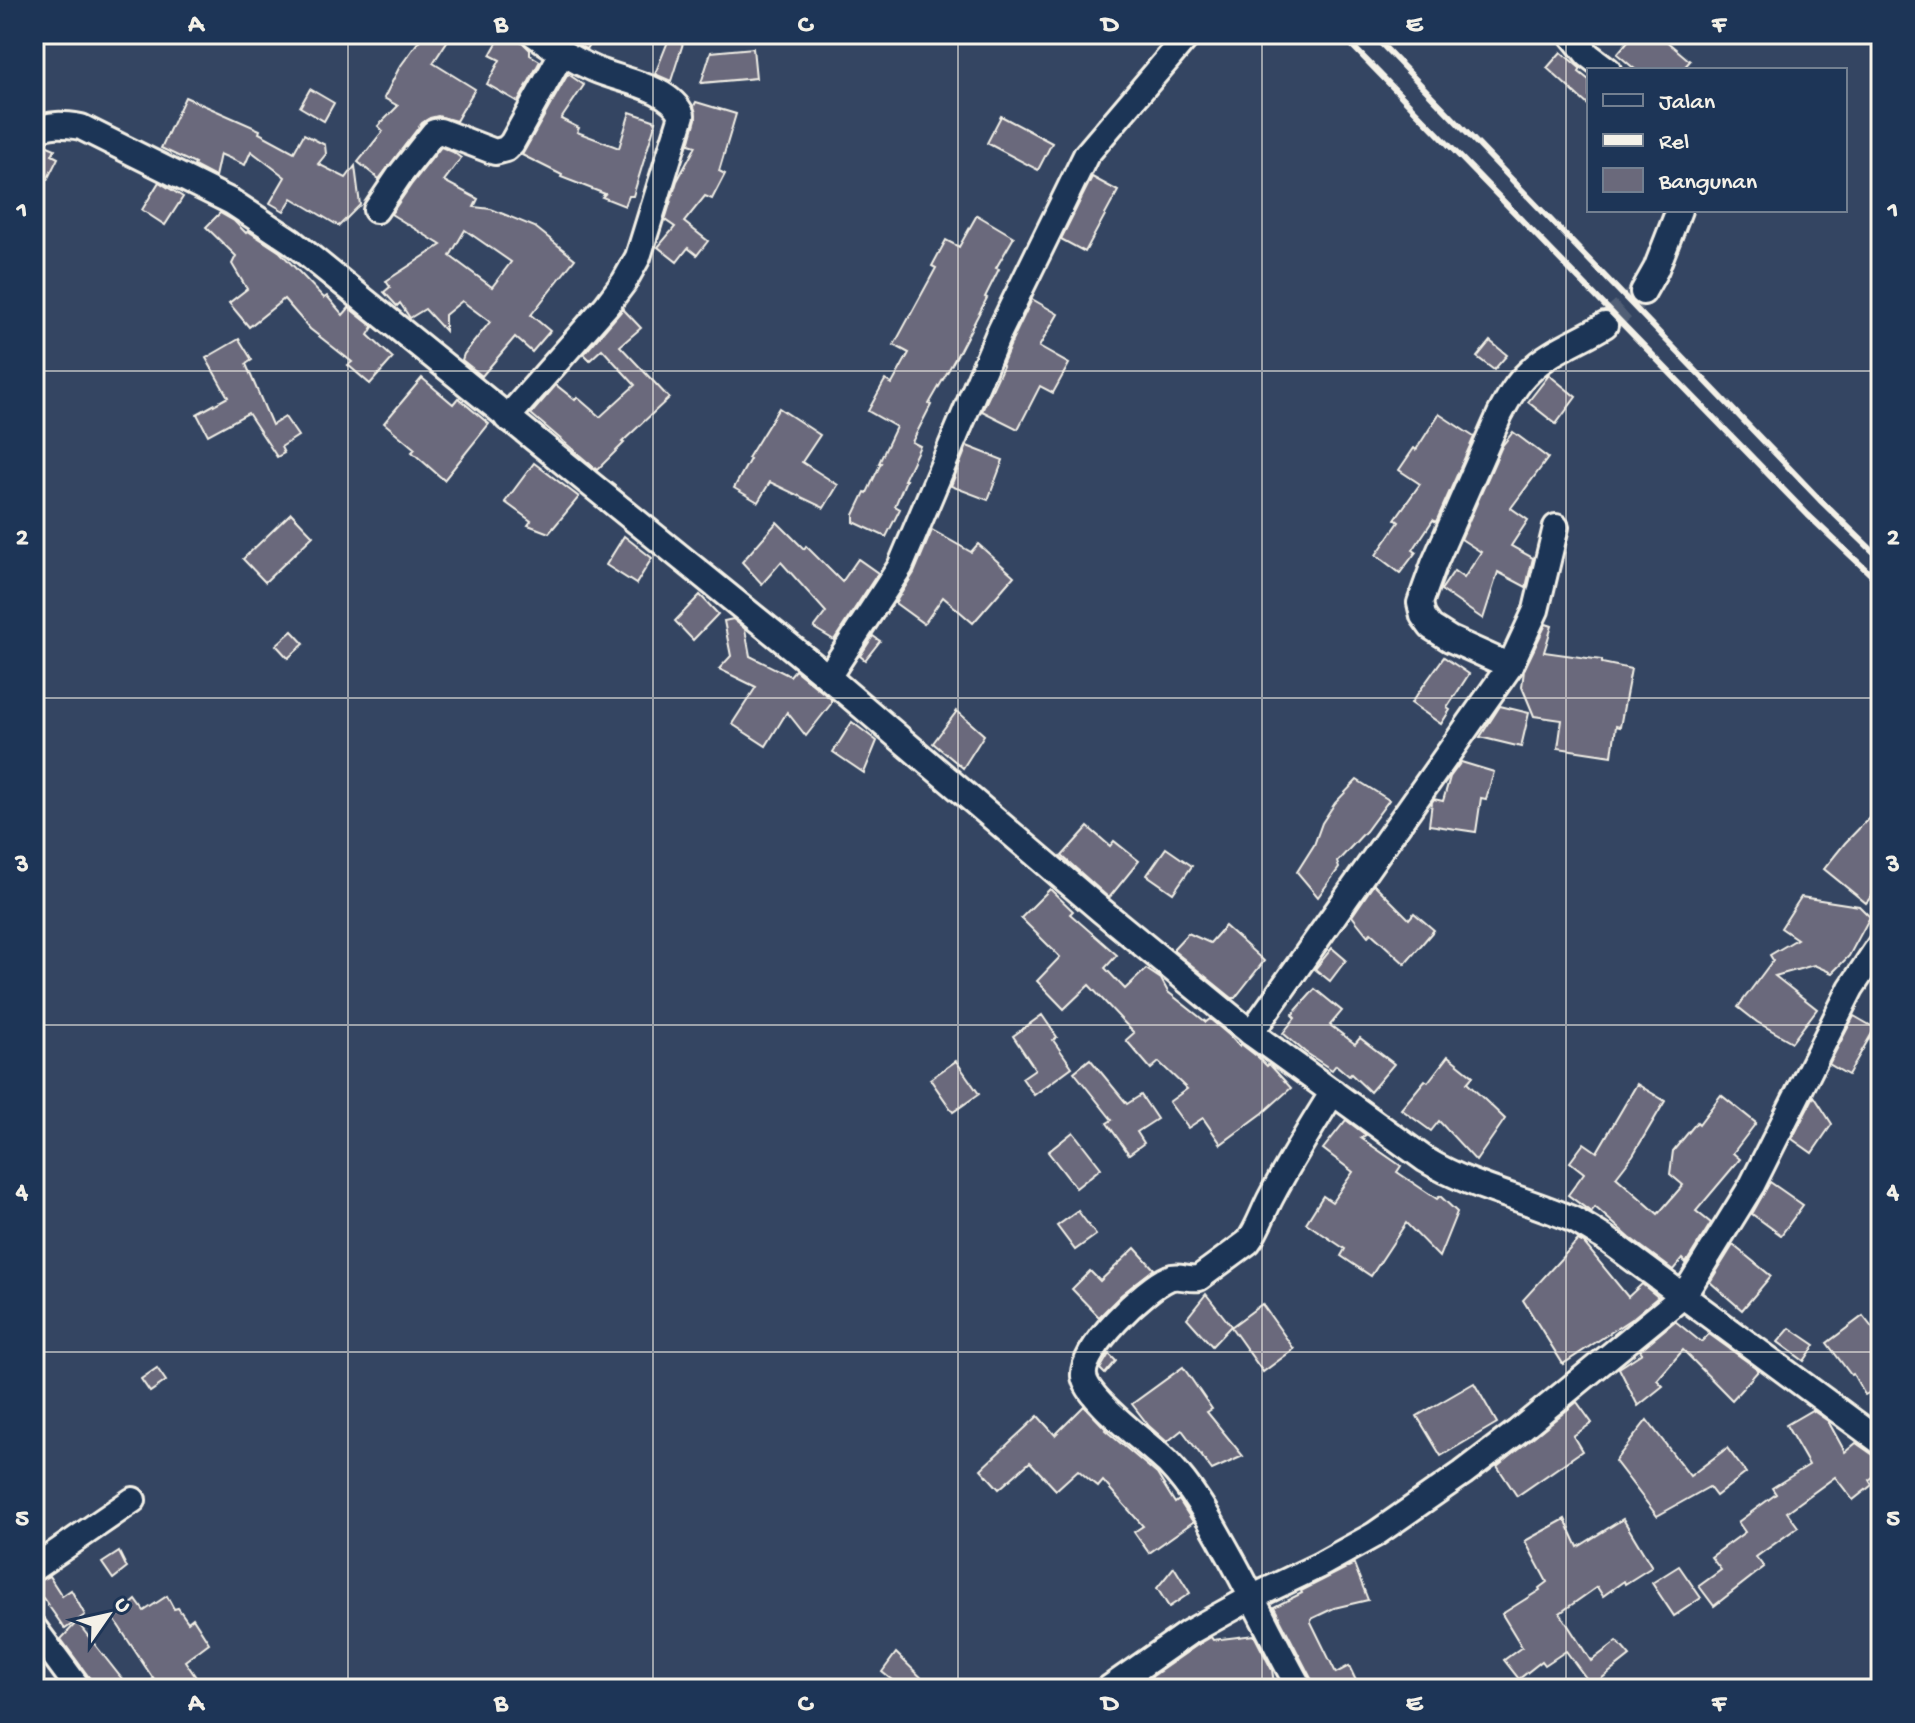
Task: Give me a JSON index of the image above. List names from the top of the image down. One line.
{"legend":["Jalan","Rel","Bangunan"],"north":"top right","grid":{"columns":["A","B","C","D","E","F"],"rows":["1","2","3","4","5"]}}
